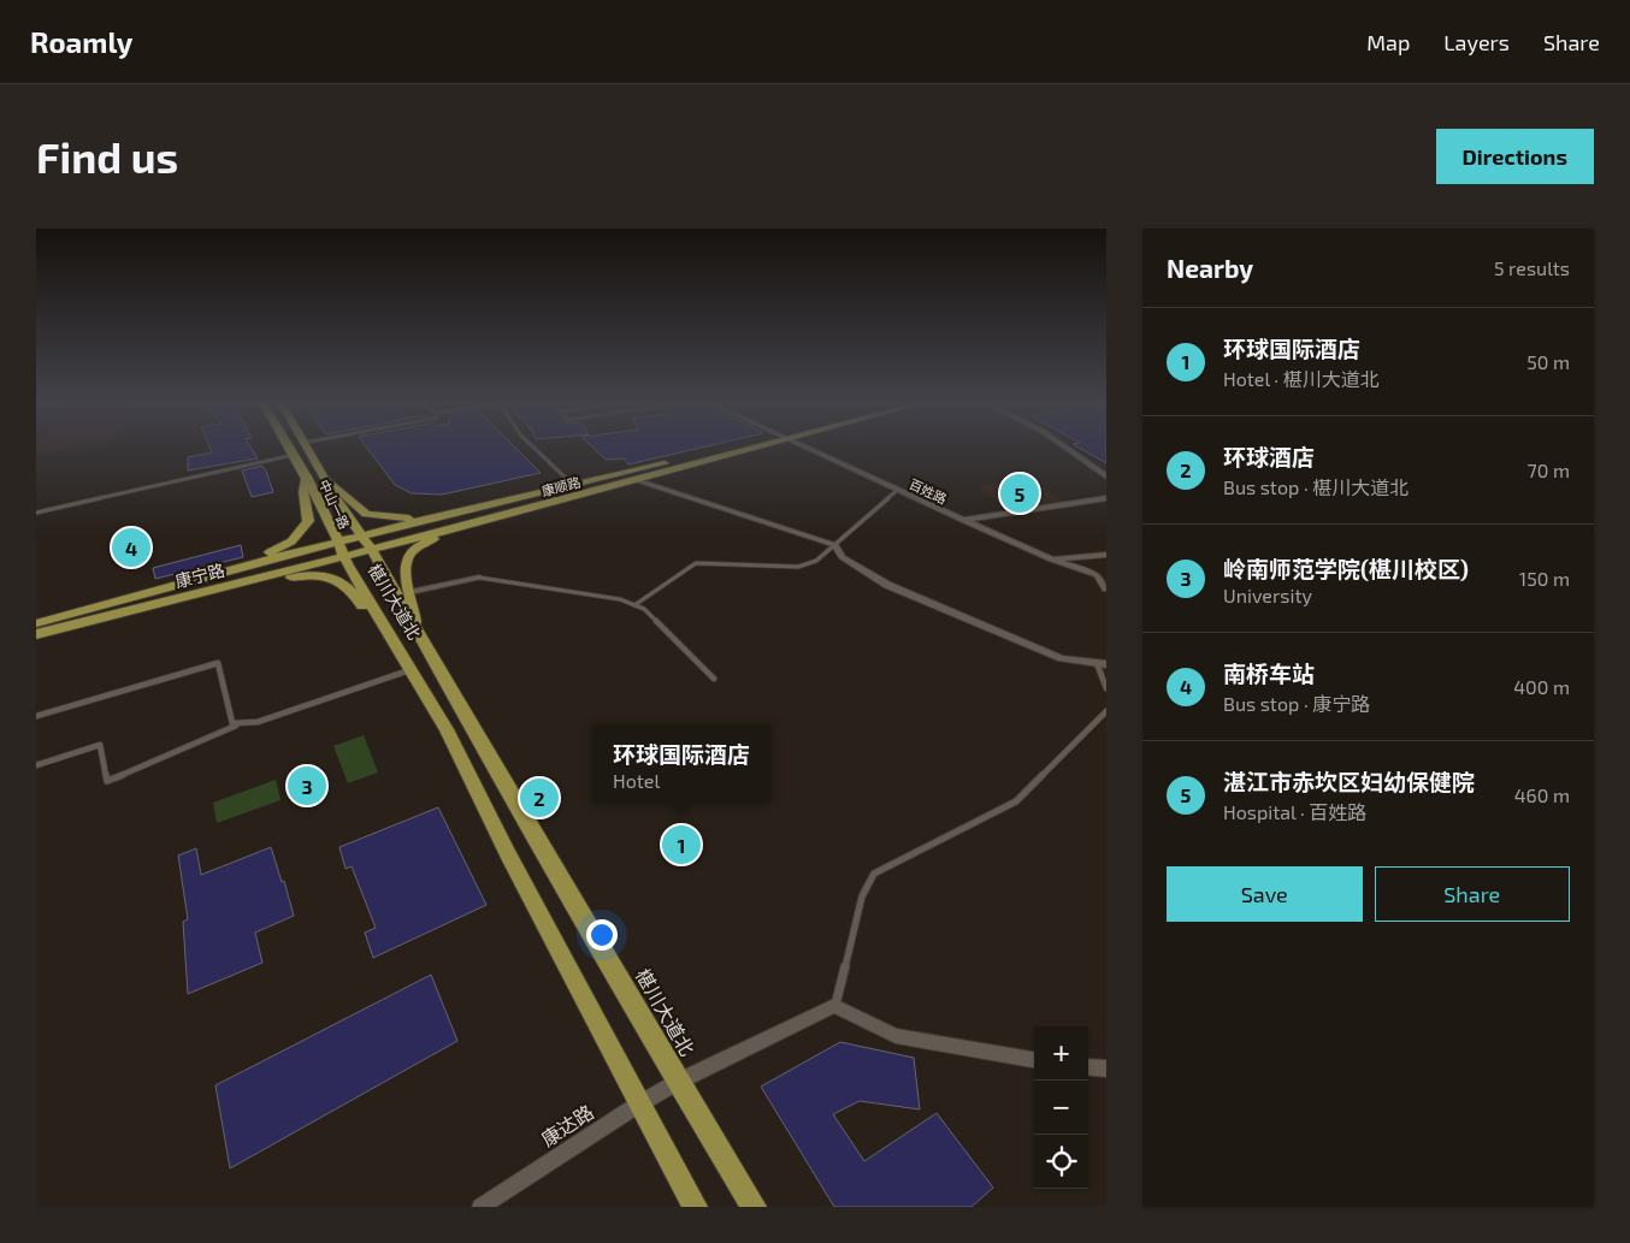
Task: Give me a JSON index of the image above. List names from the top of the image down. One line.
{"streets":{"main road":["康顺路","中山一路","康宁路","椹川大道北"],"street":["百姓路","康达路"]},"crossings":[["康顺路","中山一路"],["康顺路","康宁路"],["康顺路","椹川大道北"],["中山一路","康宁路"],["中山一路","椹川大道北"],["康宁路","椹川大道北"],["椹川大道北","康达路"]],"page":{"header":"Roamly","nav":["Map","Layers","Share"],"buttons":["Directions",["Save","Share"]],"title":"Find us","heading":["Nearby","5 results"],"list":[{"mark":"1","name":"环球国际酒店","note":"Hotel · 椹川大道北","value":"50 m"},{"mark":"2","name":"环球酒店","note":"Bus stop · 椹川大道北","value":"70 m"},{"mark":"3","name":"岭南师范学院(椹川校区)","note":"University","value":"150 m"},{"mark":"4","name":"南桥车站","note":"Bus stop · 康宁路","value":"400 m"},{"mark":"5","name":"湛江市赤坎区妇幼保健院","note":"Hospital · 百姓路","value":"460 m"}],"pins":["5","4","3","2","1"],"popup":["环球国际酒店","Hotel"],"map_buttons":["+","−"]}}
